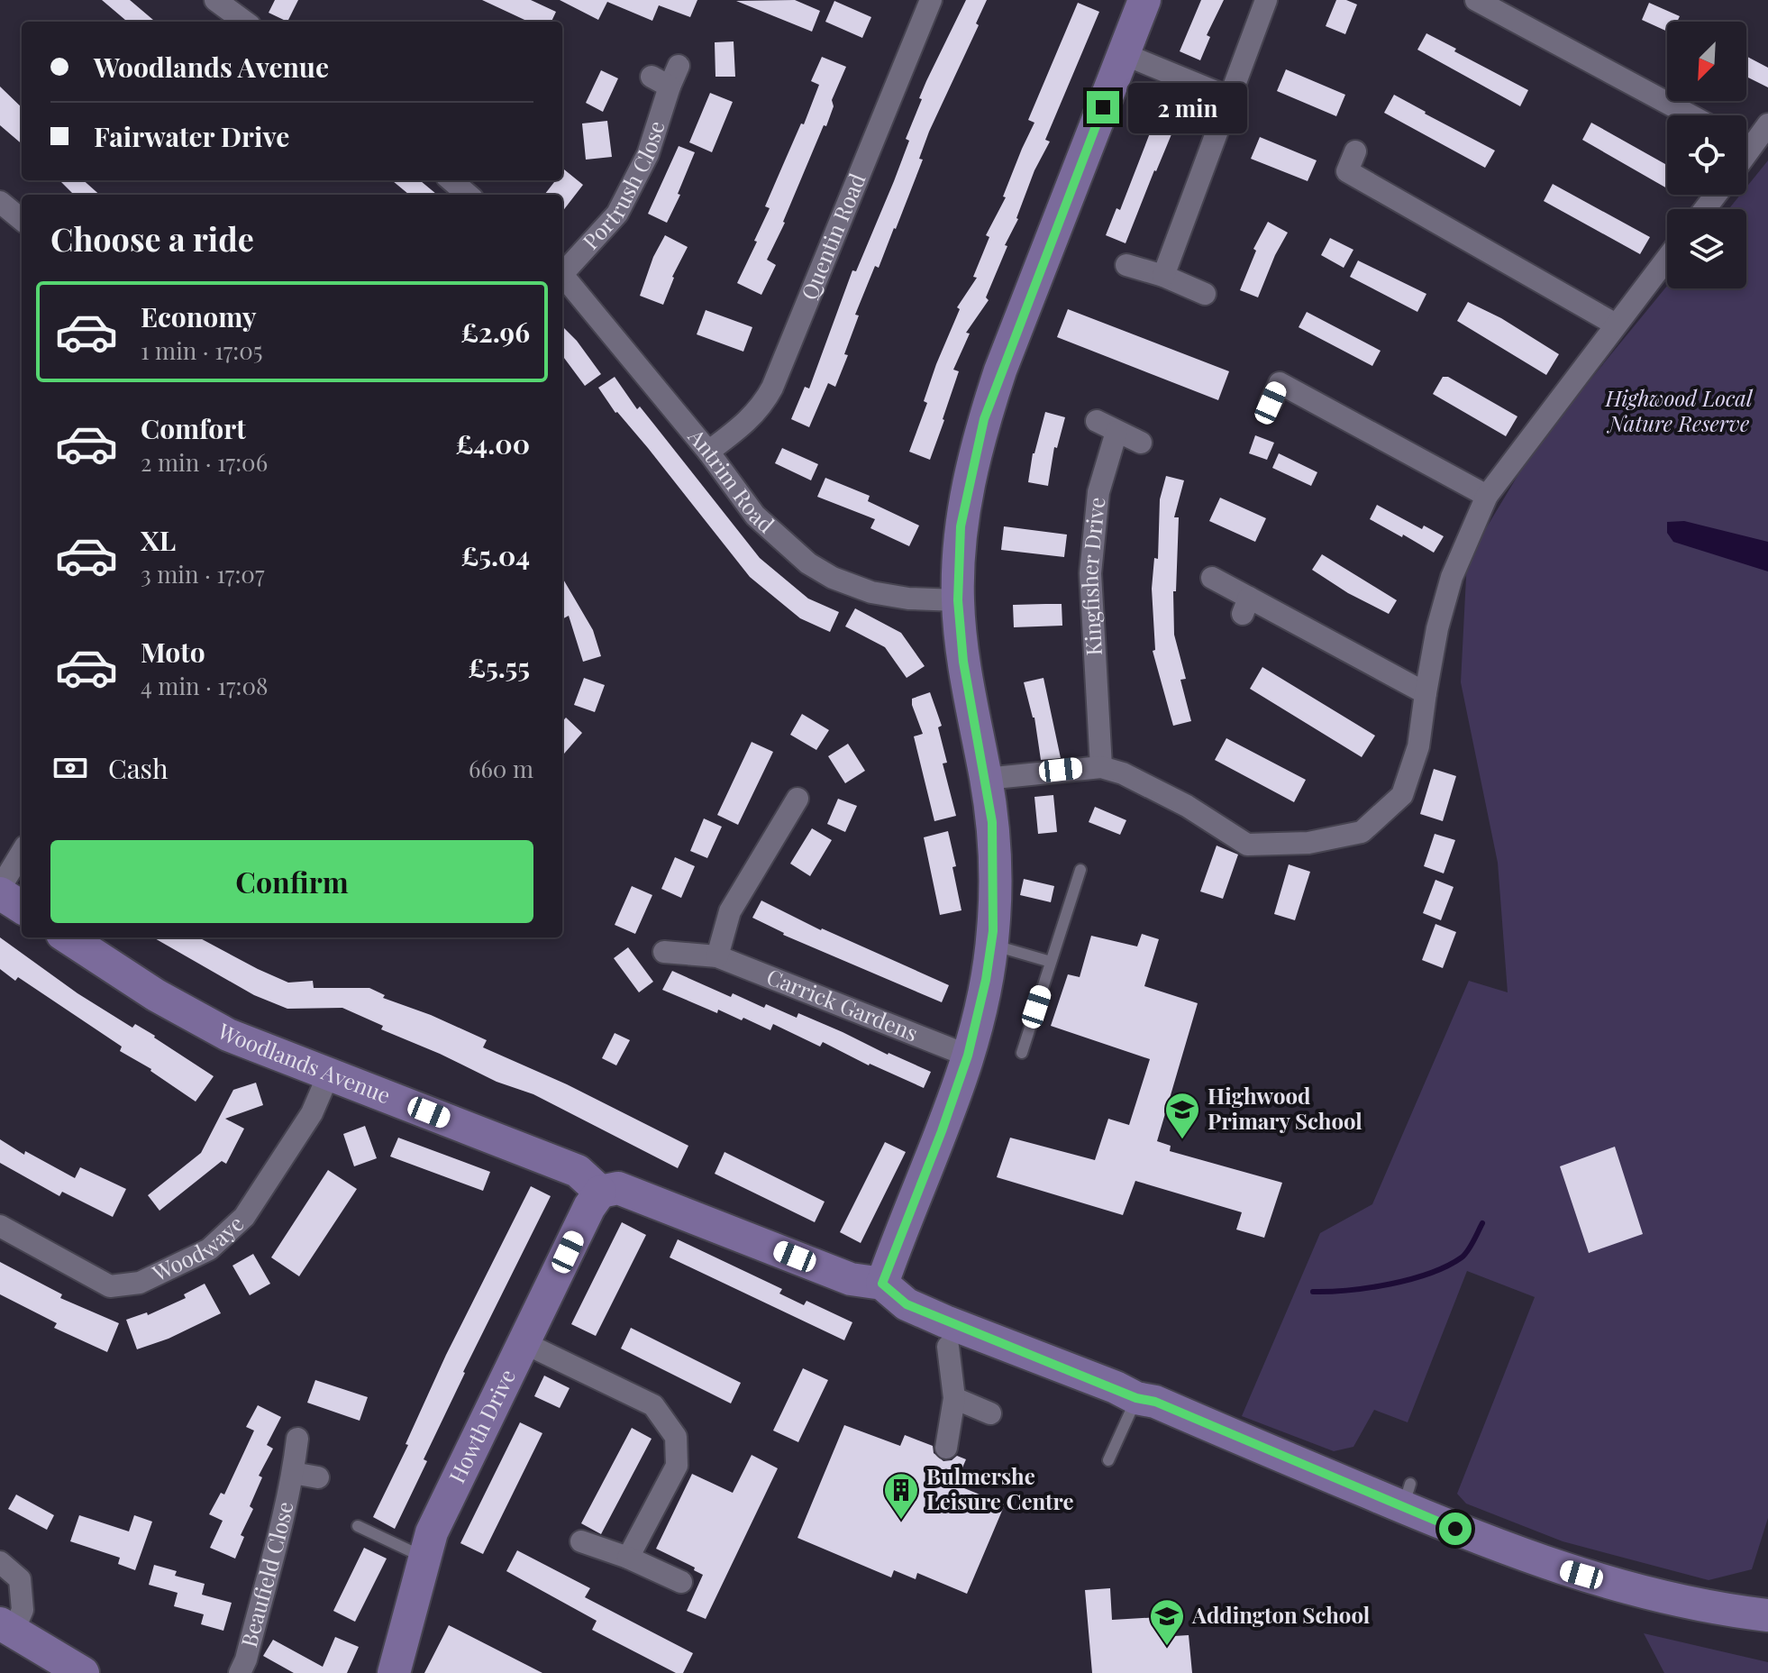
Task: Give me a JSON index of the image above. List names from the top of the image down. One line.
{"streets":{"street":["Portrush Close","Quentin Road","Antrim Road","Kingfisher Drive","Carrick Gardens","Woodlands Avenue","Woodwaye","Howth Drive","Beaufield Close"]},"crossings":[["Quentin Road","Antrim Road"],["Woodlands Avenue","Woodwaye"],["Woodlands Avenue","Howth Drive"]],"parks":["Highwood Local Nature Reserve"],"places":{"school or university":["Highwood Primary School","Addington School"],"building":["Bulmershe Leisure Centre"]},"north":"bottom left","page":{"banner":["Woodlands Avenue","Fairwater Drive"],"bubble":"2 min","heading":"Choose a ride","list":[{"name":"Economy","note":"1 min · 17:05","value":"£2.96"},{"name":"Comfort","note":"2 min · 17:06","value":"£4.00"},{"name":"XL","note":"3 min · 17:07","value":"£5.04"},{"name":"Moto","note":"4 min · 17:08","value":"£5.55"}],"pay":["Cash","660 m"],"buttons":"Confirm"}}
